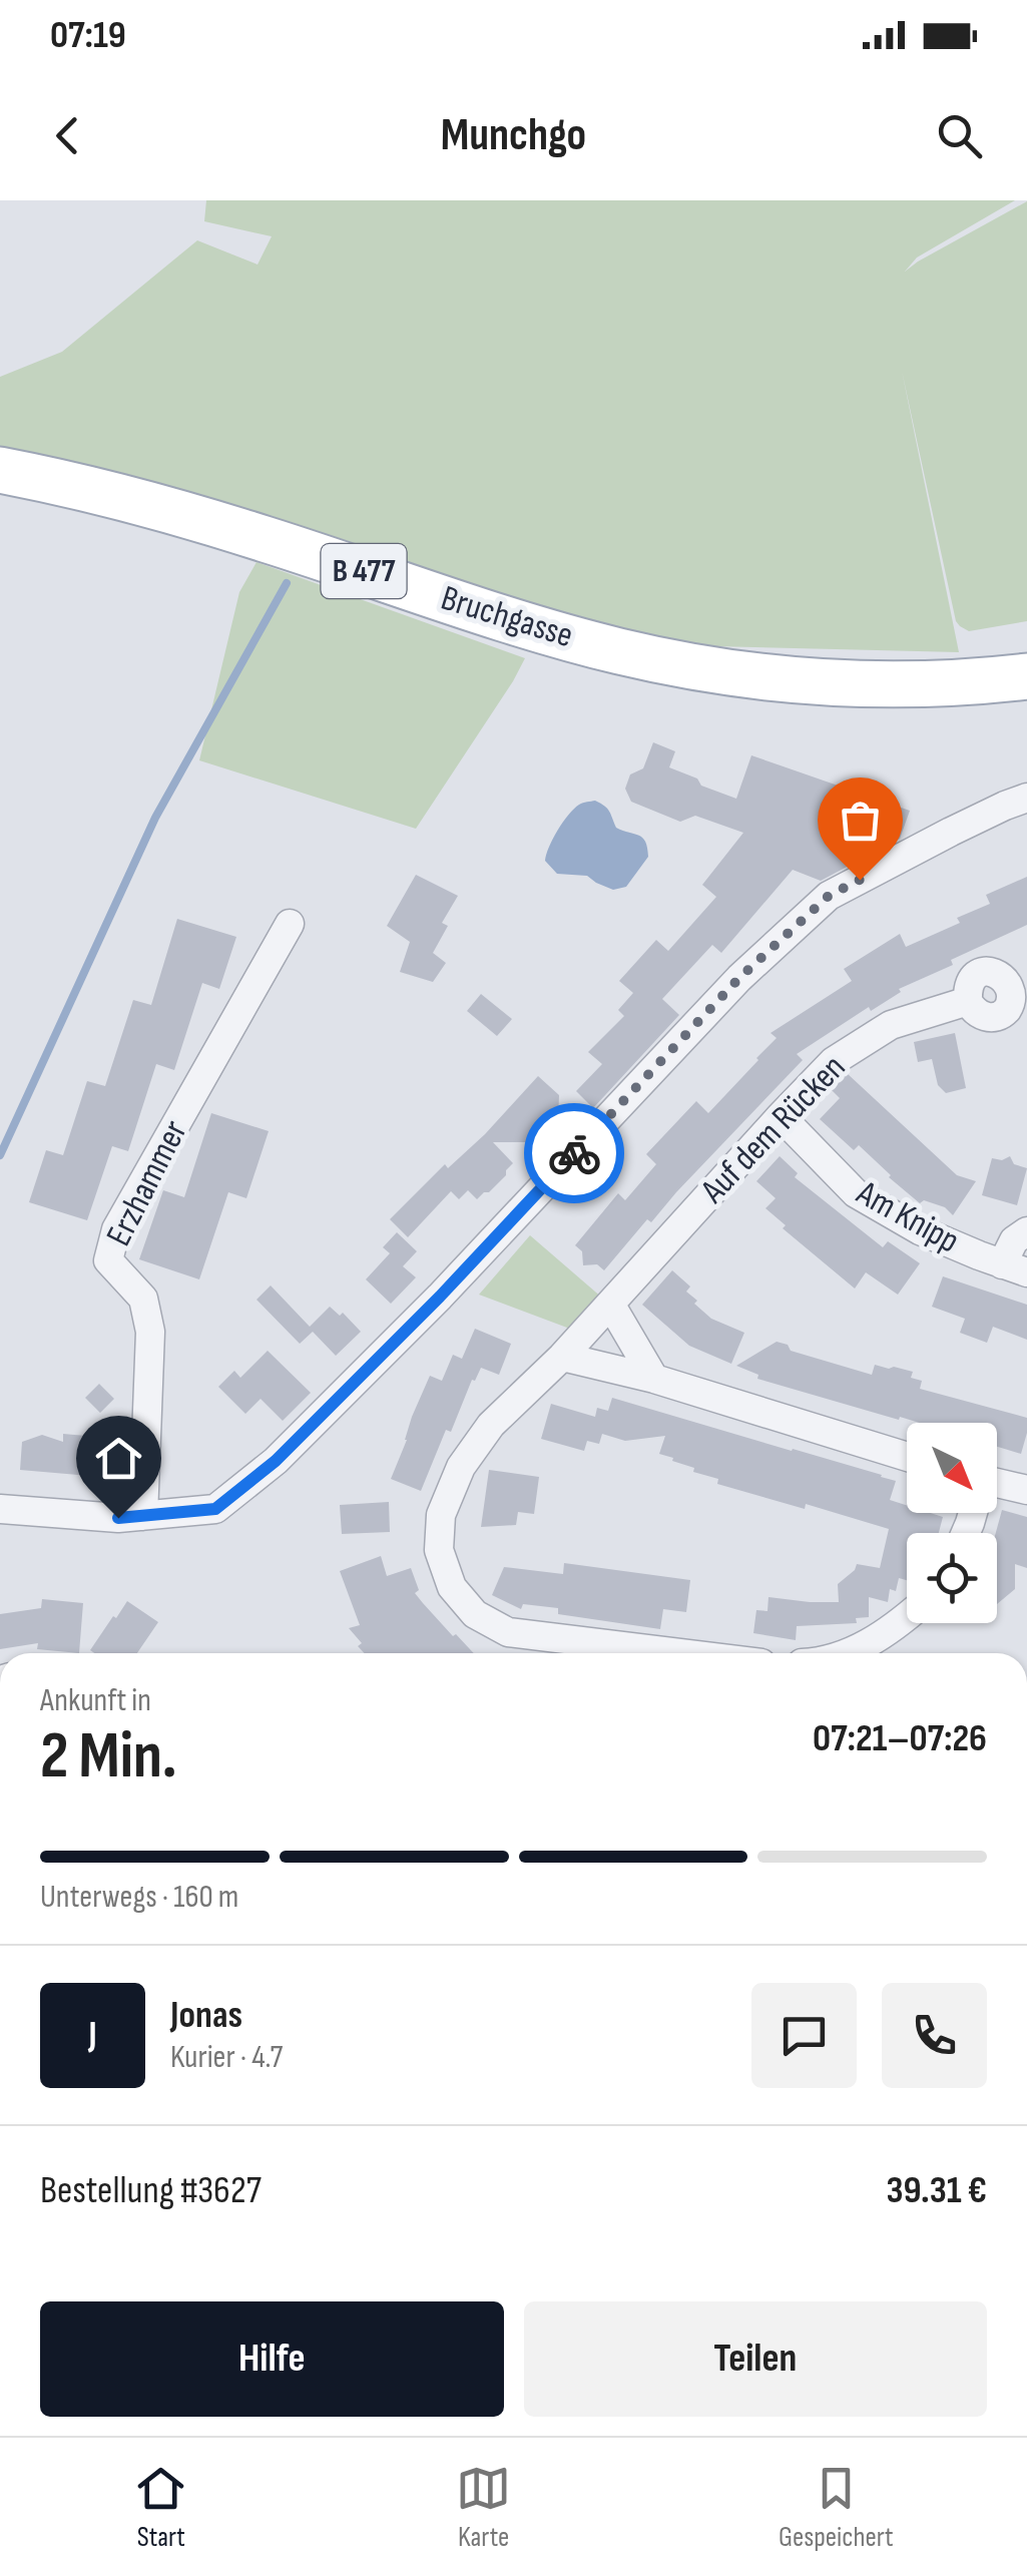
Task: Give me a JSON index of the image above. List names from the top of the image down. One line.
{"streets":{"main road":["B 477","Bruchgasse"],"street":["Auf dem Rücken","Erzhammer","Am Knipp"]},"crossings":[["Auf dem Rücken","Am Knipp"]],"north":"bottom right","page":{"status":"07:19","header":"Munchgo","heading":["2 Min.","Ankunft in","07:21–07:26"],"panel":["Jonas","Kurier · 4.7","Bestellung #3627","39.31 €"],"bar":"Unterwegs · 160 m","round":"J","buttons":["Hilfe","Teilen"],"tabs":["Start","Karte","Gespeichert"]}}
